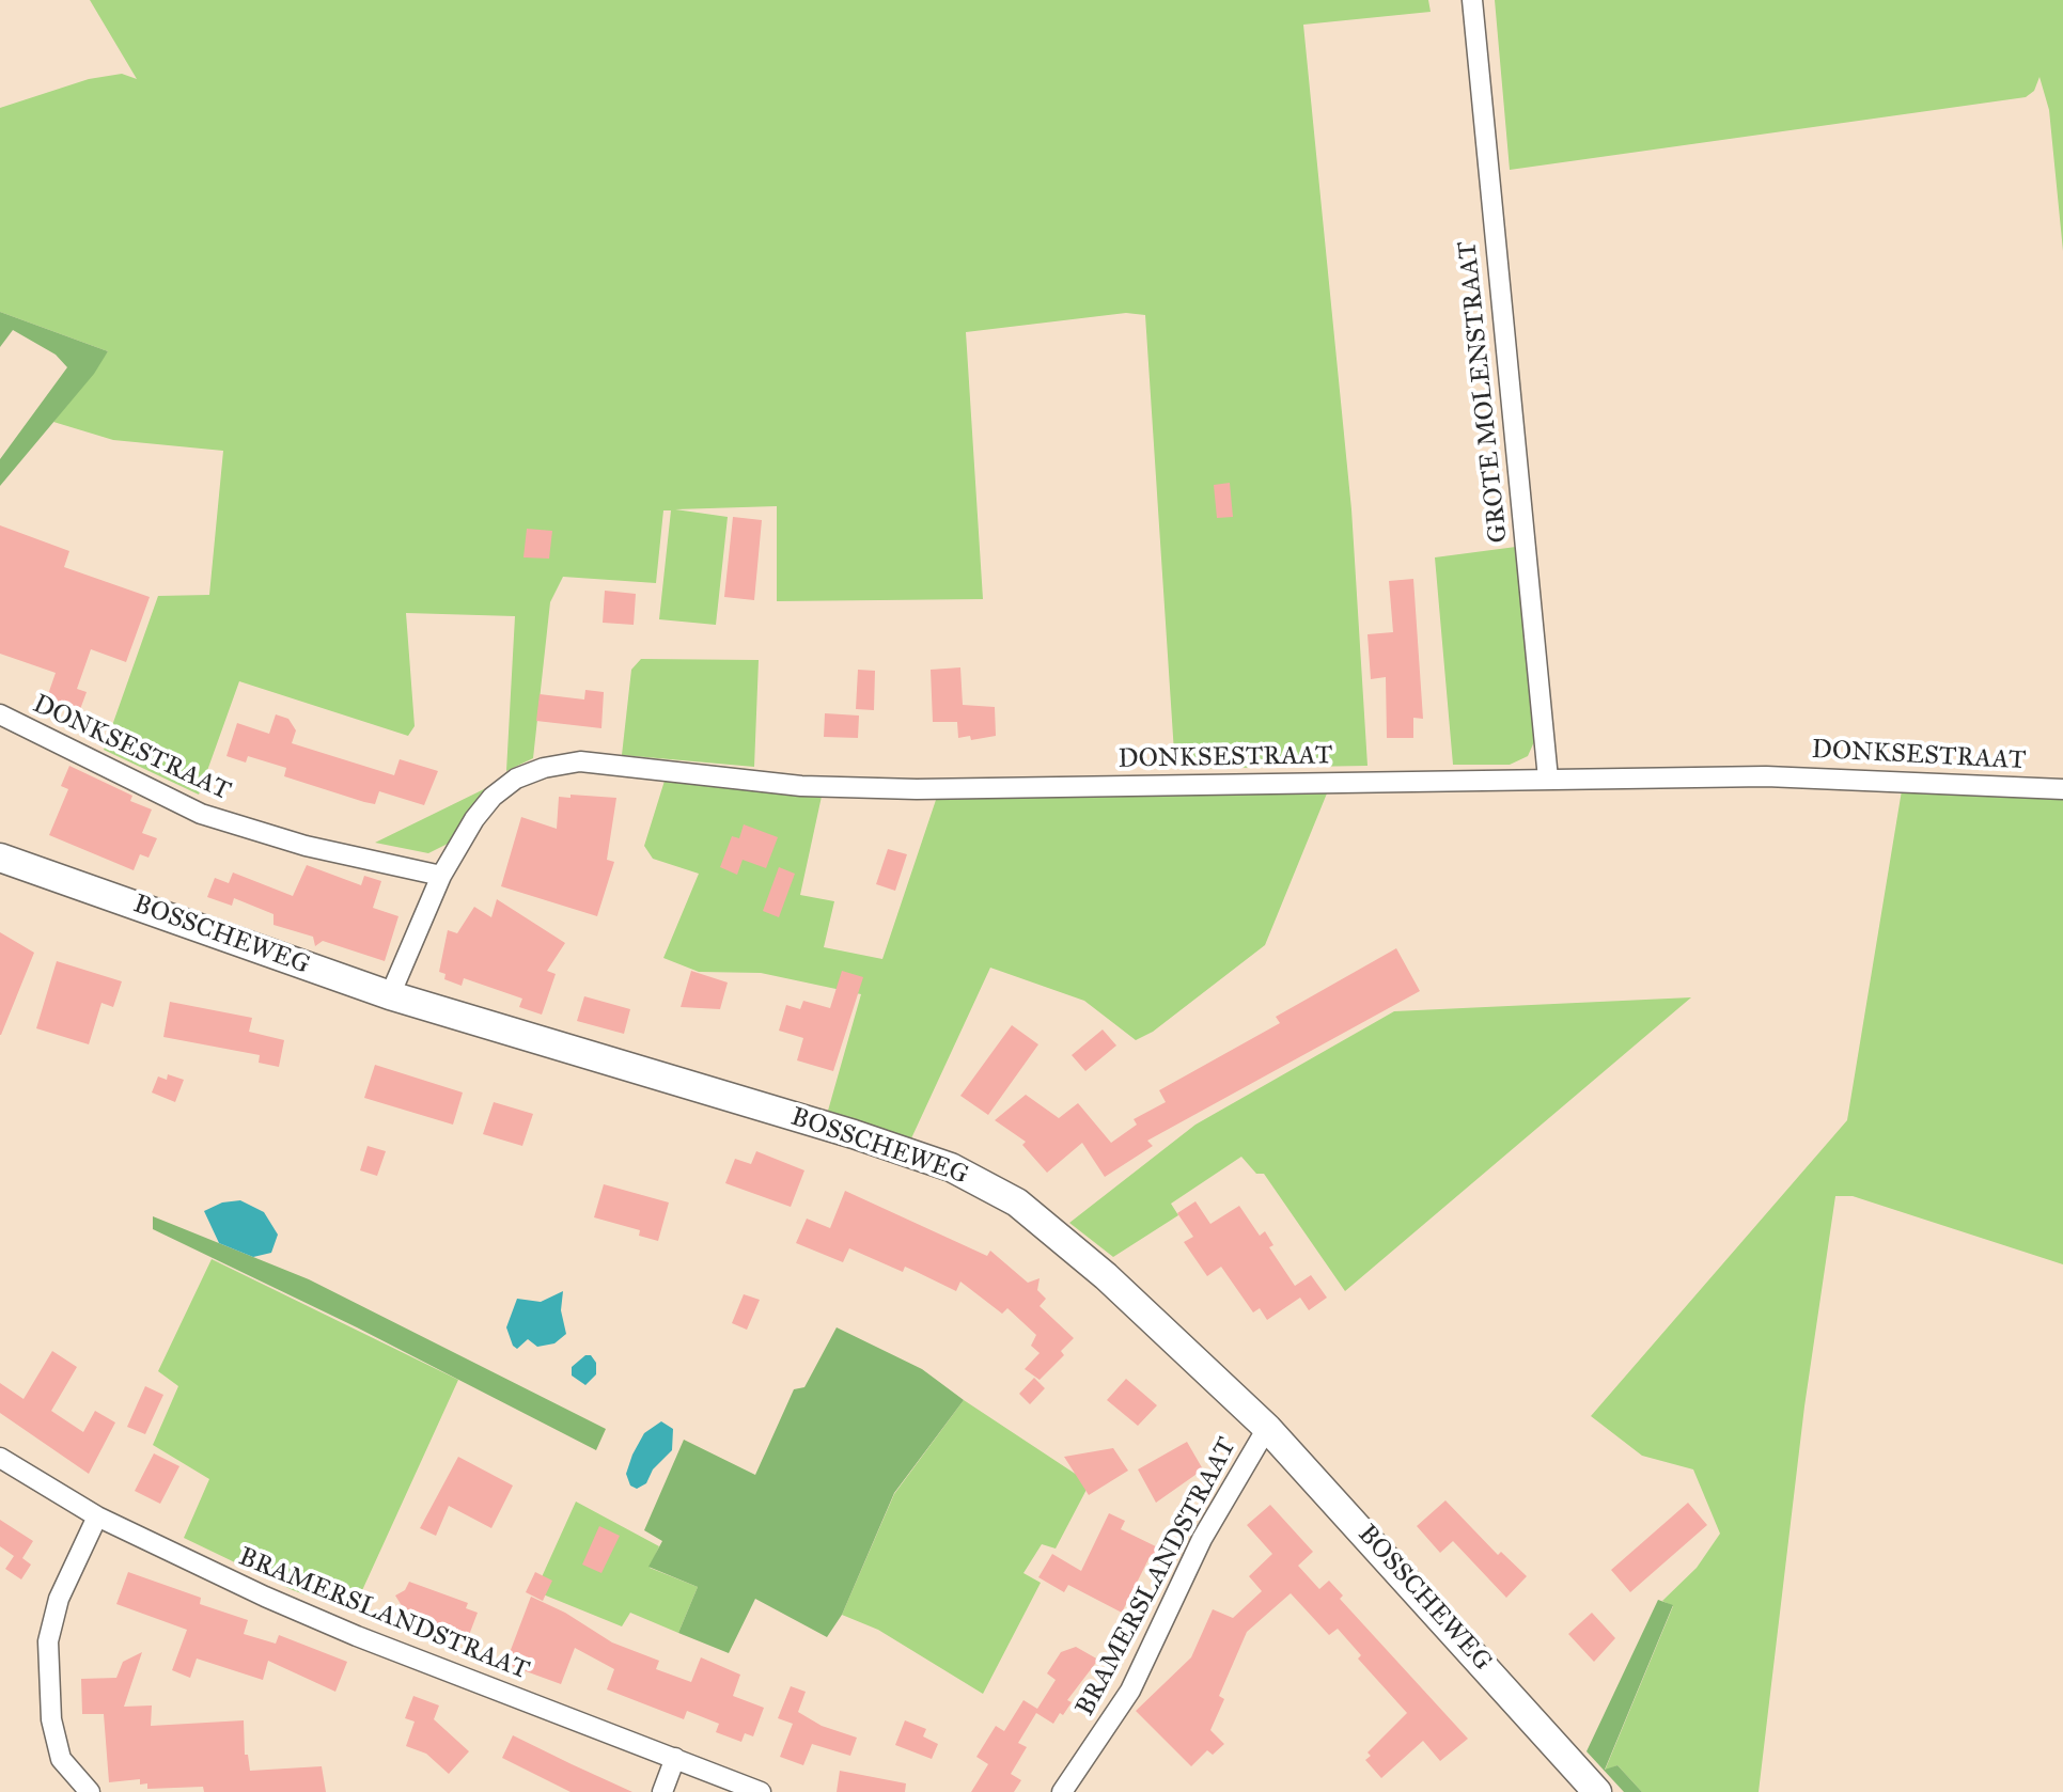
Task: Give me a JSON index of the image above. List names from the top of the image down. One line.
{"streets":{"street":["GROTE MOLENSTRAAT","DONKSESTRAAT","BOSSCHEWEG","BRAMERSLANDSTRAAT"]},"crossings":[["GROTE MOLENSTRAAT","DONKSESTRAAT"],["DONKSESTRAAT","BOSSCHEWEG"],["BOSSCHEWEG","BRAMERSLANDSTRAAT"]]}
